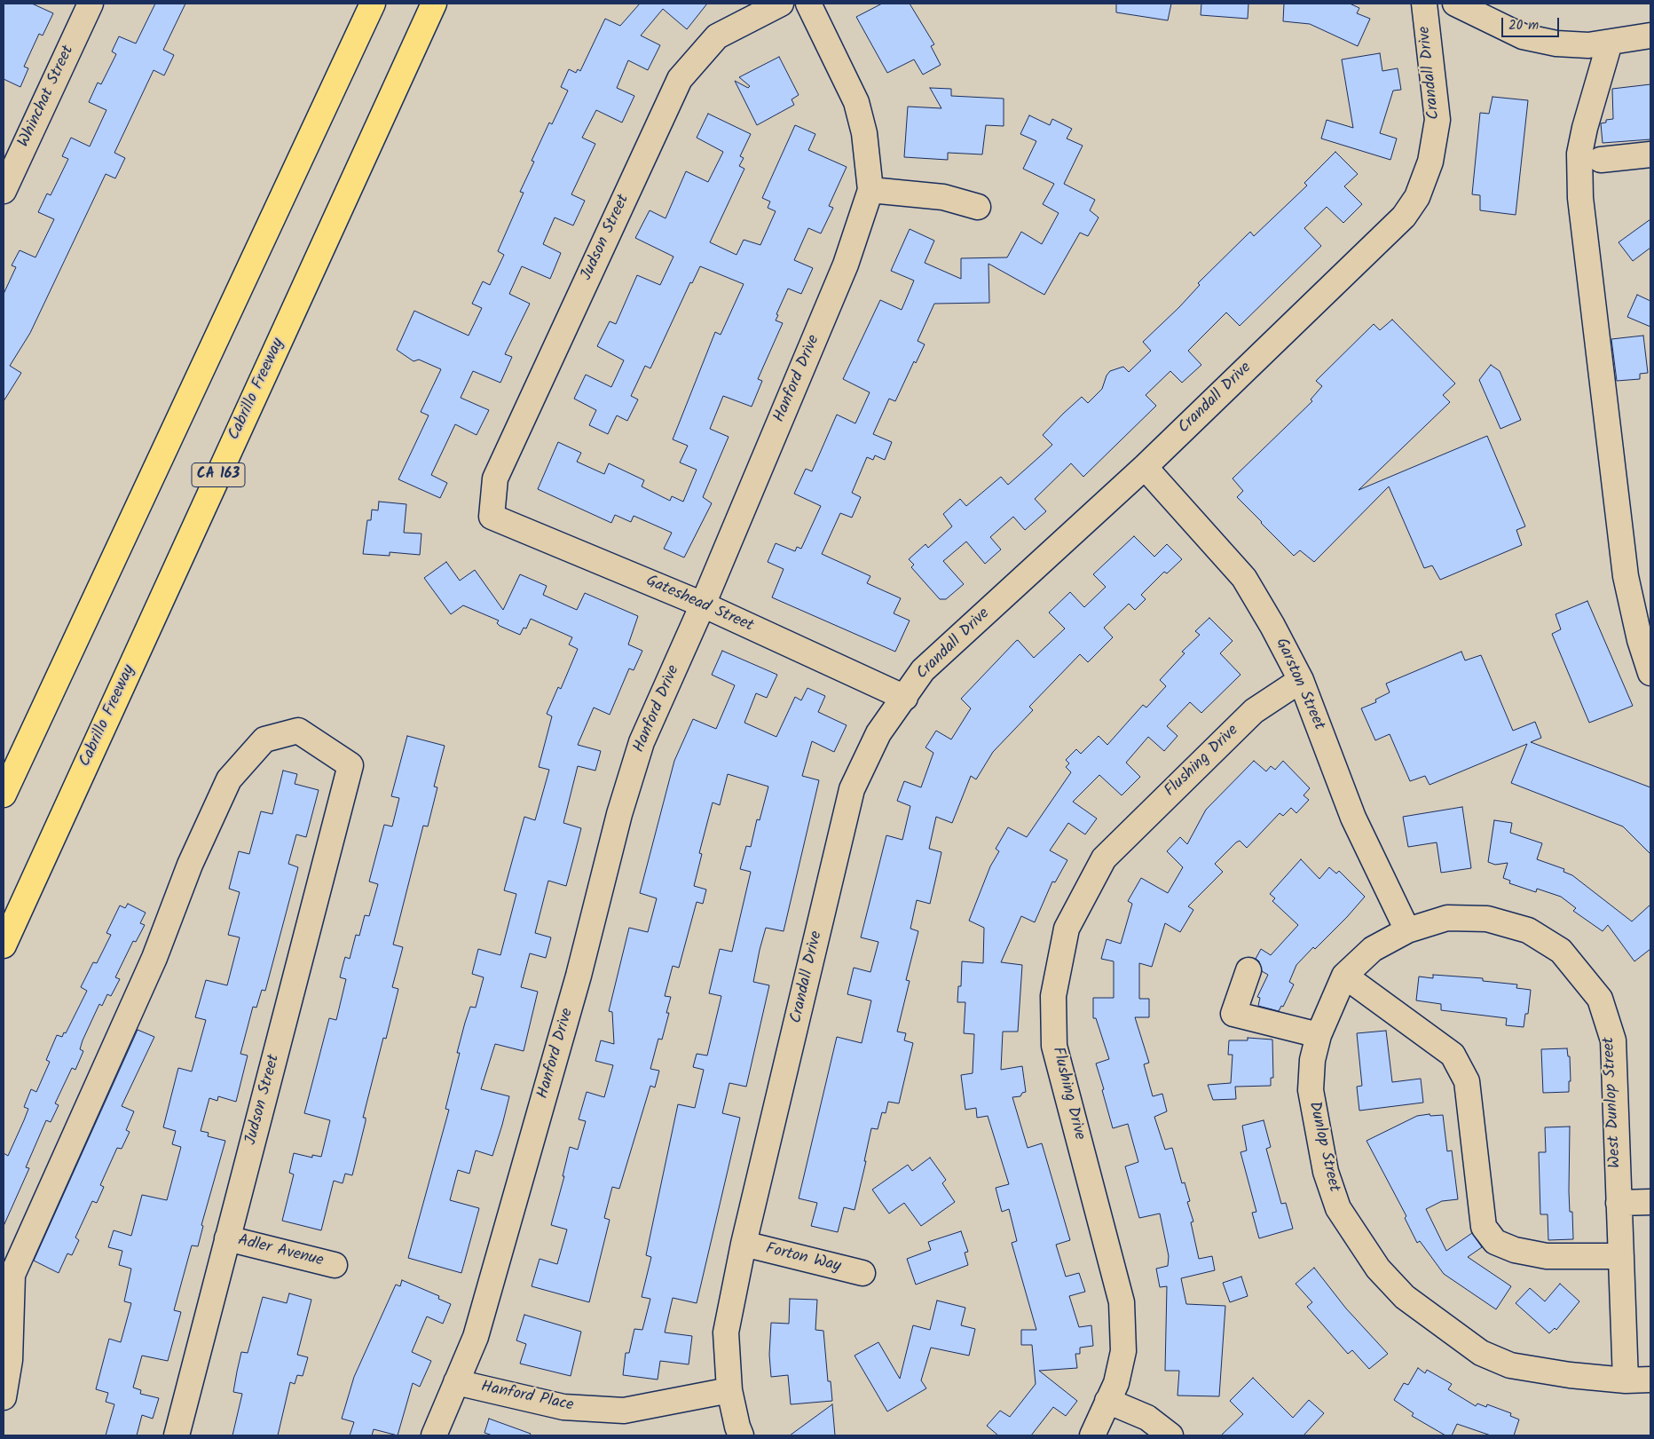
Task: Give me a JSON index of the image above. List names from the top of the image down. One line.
{"streets":{"highway":["Cabrillo Freeway","CA 163"],"street":["Crandall Drive","Whinchat Street","Judson Street","Hanford Drive","Gateshead Street","Garston Street","Flushing Drive","West Dunlop Street","Dunlop Street","Adler Avenue","Forton Way","Hanford Place"]},"crossings":[["Crandall Drive","Gateshead Street"],["Crandall Drive","Garston Street"],["Crandall Drive","Forton Way"],["Crandall Drive","Hanford Place"],["Judson Street","Gateshead Street"],["Judson Street","Adler Avenue"],["Hanford Drive","Gateshead Street"],["Hanford Drive","Hanford Place"],["Garston Street","Flushing Drive"],["Garston Street","West Dunlop Street"],["Garston Street","Dunlop Street"],["West Dunlop Street","Dunlop Street"]],"scale_bar":"20 m"}
